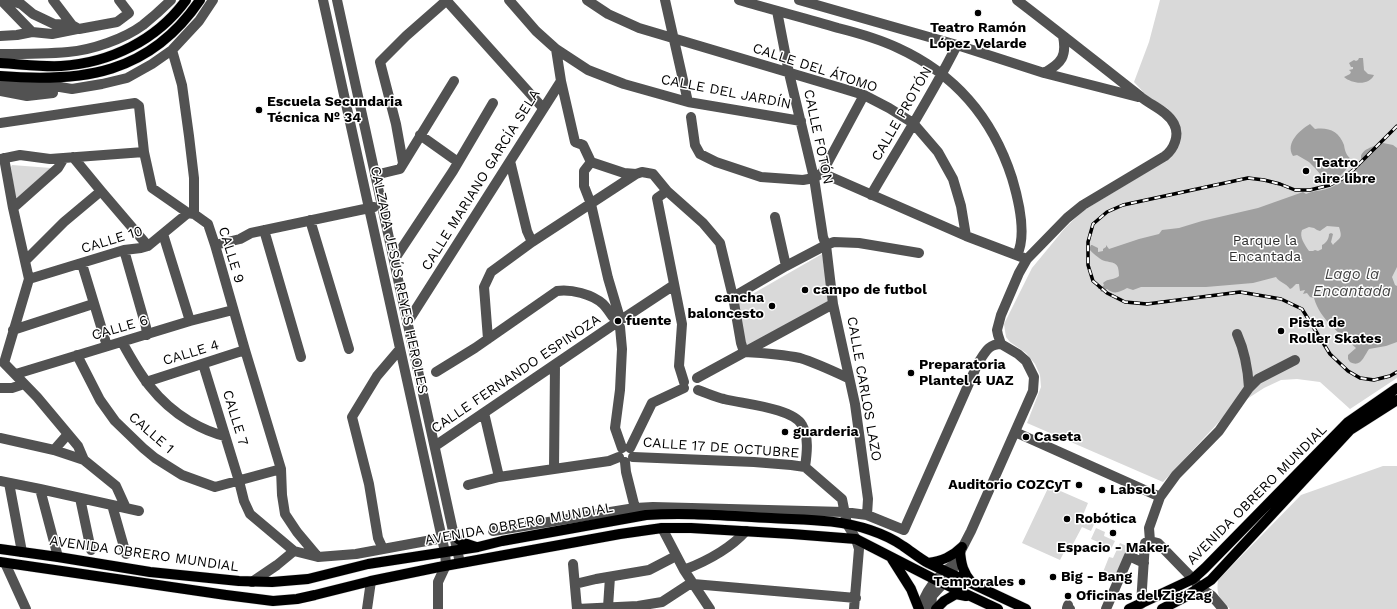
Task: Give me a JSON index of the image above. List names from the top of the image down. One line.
{"streets":{"main road":["AVENIDA OBRERO MUNDIAL"],"street":["CALLE DEL ÁTOMO","CALLE DEL JARDÍN","CALLE PROTÓN","CALLE FOTÓN","CALLE MARIANO GARCÍA SELA","CALLE 10","CALLE 9","CALZADA JESÚS REYES HEROLES","CALLE 6","CALLE 4","CALLE FERNANDO ESPINOZA","CALLE CARLOS LAZO","CALLE 7","CALLE 1","CALLE 17 DE OCTUBRE"]},"crossings":[["CALLE DEL ÁTOMO","CALLE PROTÓN"],["CALLE DEL ÁTOMO","CALLE FOTÓN"],["CALLE DEL JARDÍN","CALLE FOTÓN"],["CALLE FOTÓN","CALLE CARLOS LAZO"],["CALLE MARIANO GARCÍA SELA","CALZADA JESÚS REYES HEROLES"],["CALLE 10","CALLE 9"],["CALLE 9","CALLE 6"],["CALLE 9","CALLE 4"],["CALLE 9","CALLE 1"],["CALZADA JESÚS REYES HEROLES","CALLE FERNANDO ESPINOZA"],["CALZADA JESÚS REYES HEROLES","AVENIDA OBRERO MUNDIAL"],["CALLE 6","CALLE 1"],["CALLE 4","CALLE 7"],["CALLE 7","CALLE 1"],["CALLE 17 DE OCTUBRE","AVENIDA OBRERO MUNDIAL"]],"water":["Lago la Encantada"],"parks":["Parque la Encantada"],"places":["Teatro Ramón López Velarde","Escuela Secundaria Técnica Nº 34","Teatro aire libre","campo de futbol","cancha baloncesto","fuente","Pista de Roller Skates","Preparatoria Plantel 4 UAZ","guarderia","Caseta","Auditorio COZCyT","Labsol","Robótica","Espacio - Maker","Big - Bang","Temporales","Oficinas del Zig Zag"]}
